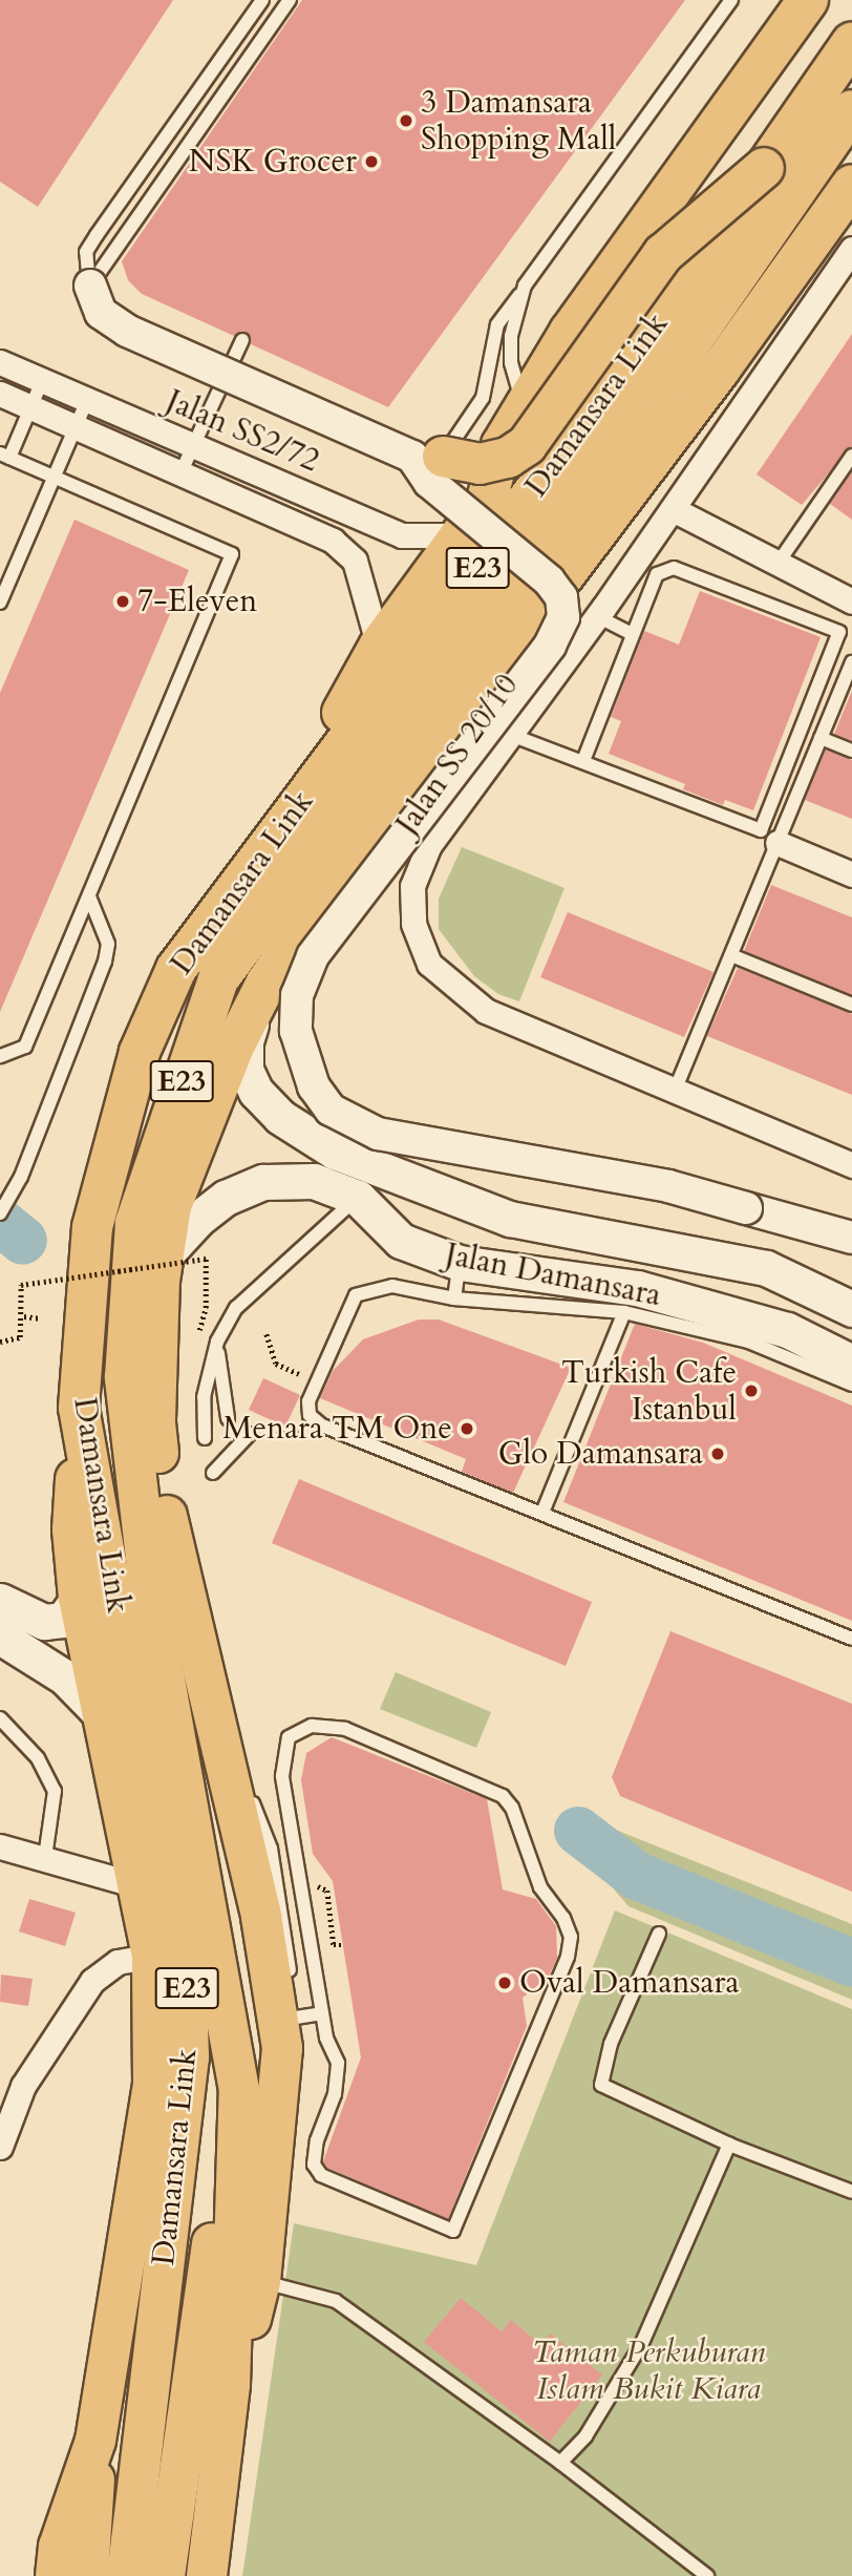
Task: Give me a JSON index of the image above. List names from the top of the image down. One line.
{"streets":{"highway":["Damansara Link","E23"],"main road":["Jalan Damansara"],"street":["Jalan SS2/72","Jalan SS 20/10"]},"parks":["Taman Perkuburan Islam Bukit Kiara"],"places":["3 Damansara Shopping Mall","NSK Grocer","7-Eleven","Turkish Cafe Istanbul","Menara TM One","Glo Damansara","Oval Damansara"]}
